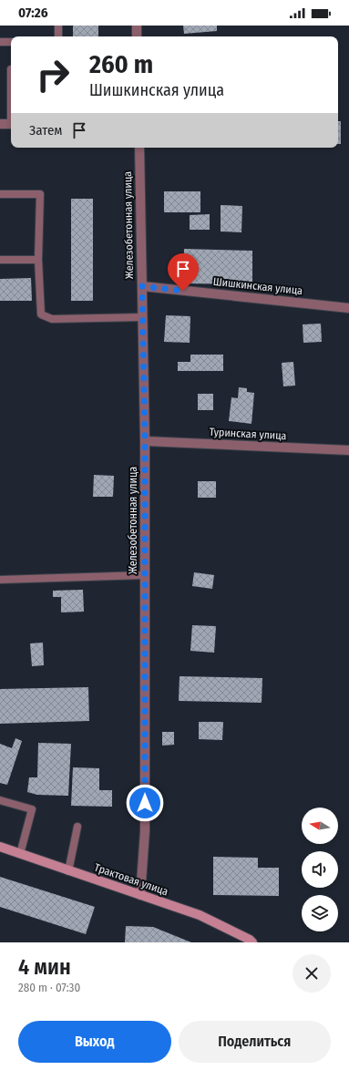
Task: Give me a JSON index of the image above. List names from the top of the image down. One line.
{"streets":{"main road":["Трактовая улица"],"street":["Железобетонная улица","Шишкинская улица","Туринская улица"]},"crossings":[["Железобетонная улица","Шишкинская улица"],["Железобетонная улица","Туринская улица"],["Железобетонная улица","Трактовая улица"]],"north":"left","page":{"status":"07:26","turn":["260 m","Шишкинская улица"],"then":"Затем","heading":["4 мин","280 m · 07:30"],"buttons":["Выход","Поделиться"]}}
